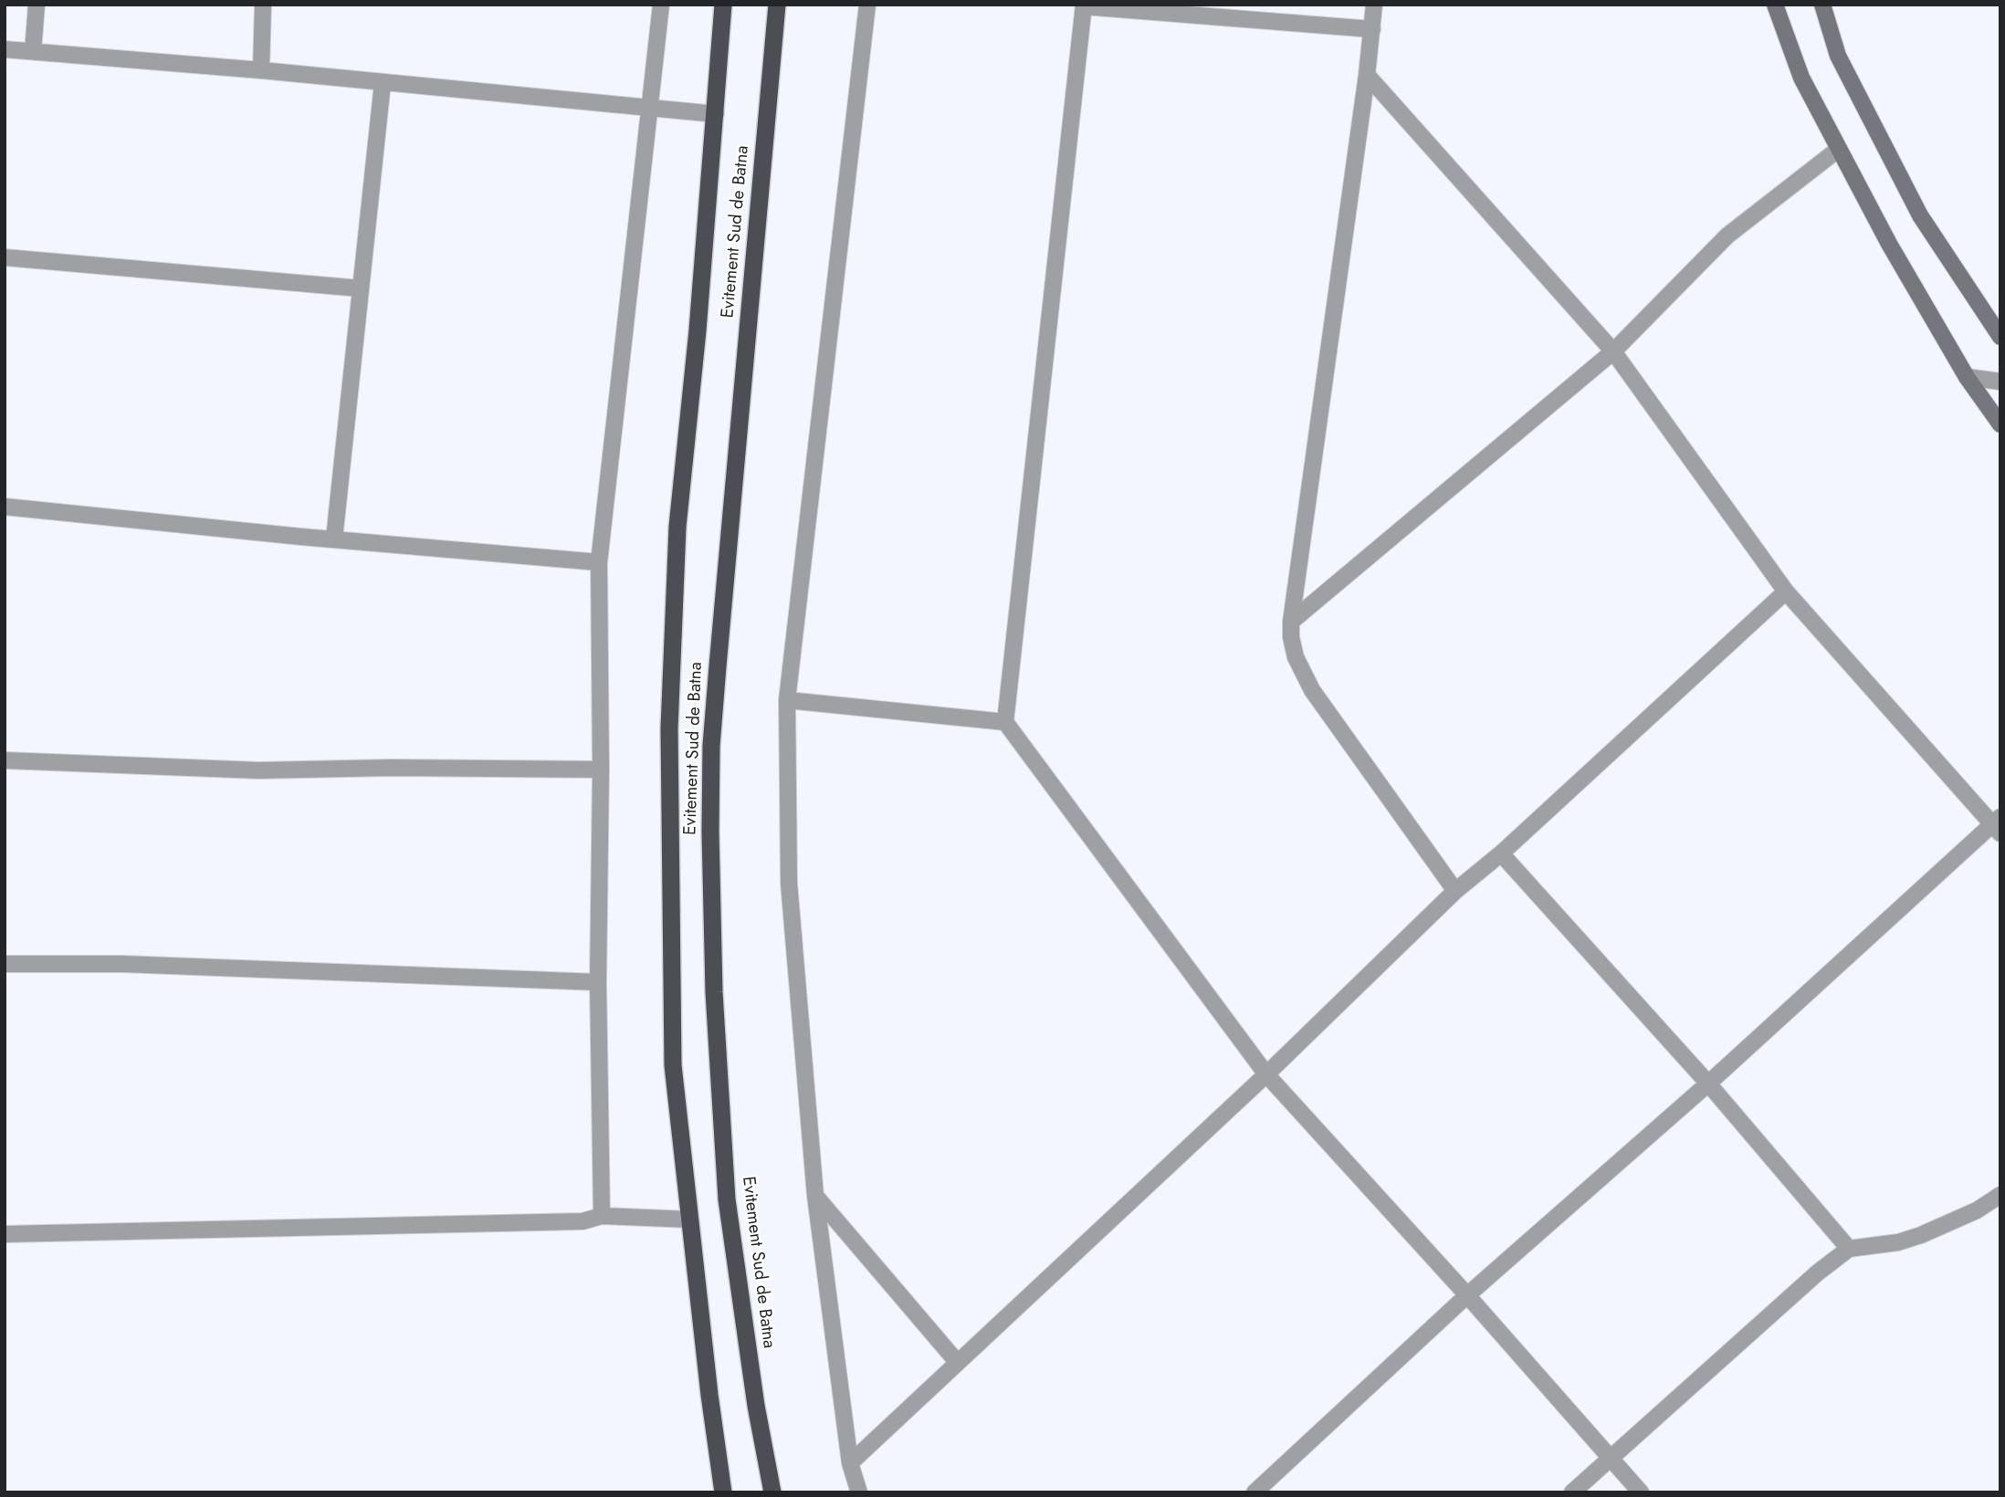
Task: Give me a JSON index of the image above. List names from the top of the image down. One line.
{"streets":{"highway":["Evitement Sud de Batna"]}}
